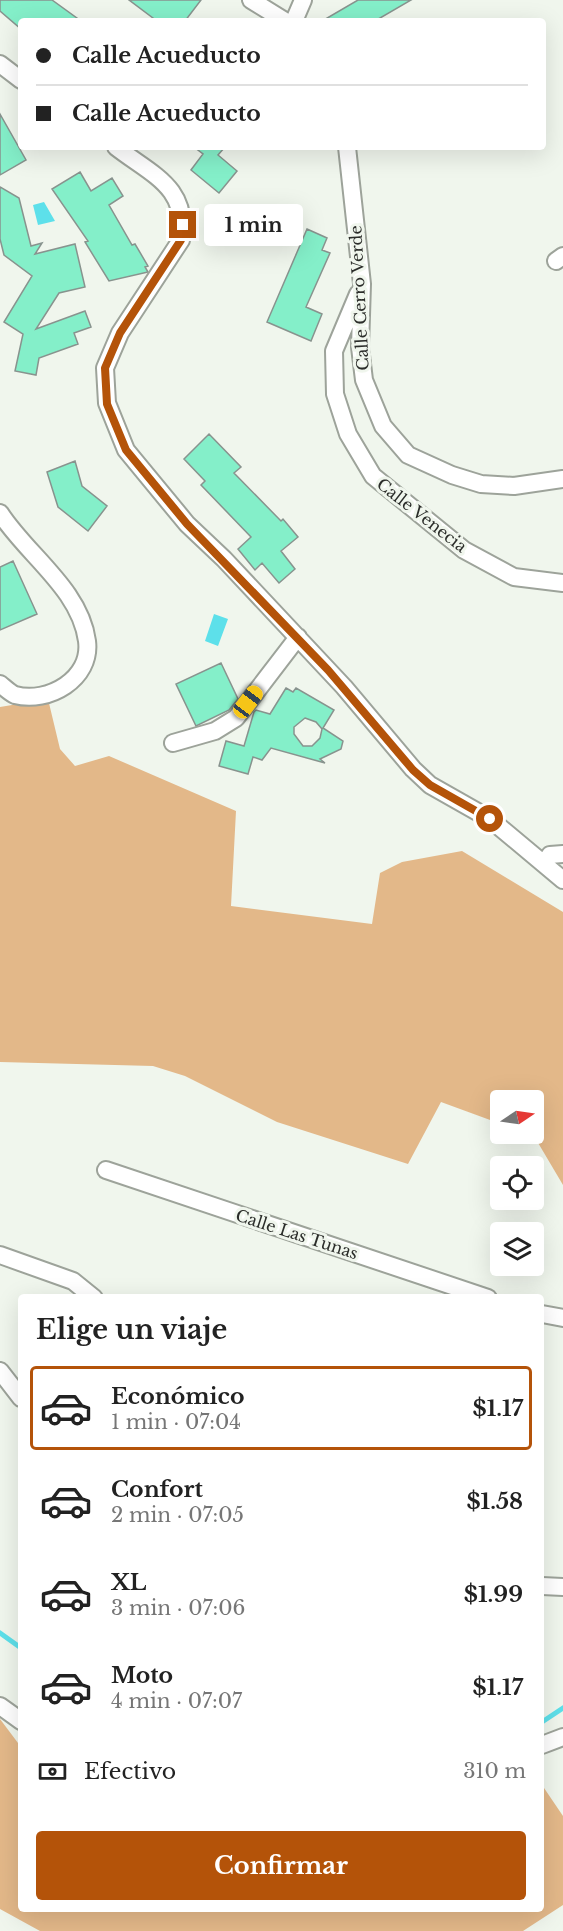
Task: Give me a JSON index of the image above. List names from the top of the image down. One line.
{"streets":{"street":["Calle Cerro Verde","Calle Venecia","Calle Las Tunas"]},"crossings":[["Calle Cerro Verde","Calle Venecia"]],"north":"right","page":{"banner":["Calle Acueducto","Calle Acueducto"],"bubble":"1 min","heading":"Elige un viaje","list":[{"name":"Económico","note":"1 min · 07:04","value":"$1.17"},{"name":"Confort","note":"2 min · 07:05","value":"$1.58"},{"name":"XL","note":"3 min · 07:06","value":"$1.99"},{"name":"Moto","note":"4 min · 07:07","value":"$1.17"}],"pay":["Efectivo","310 m"],"buttons":"Confirmar"}}
